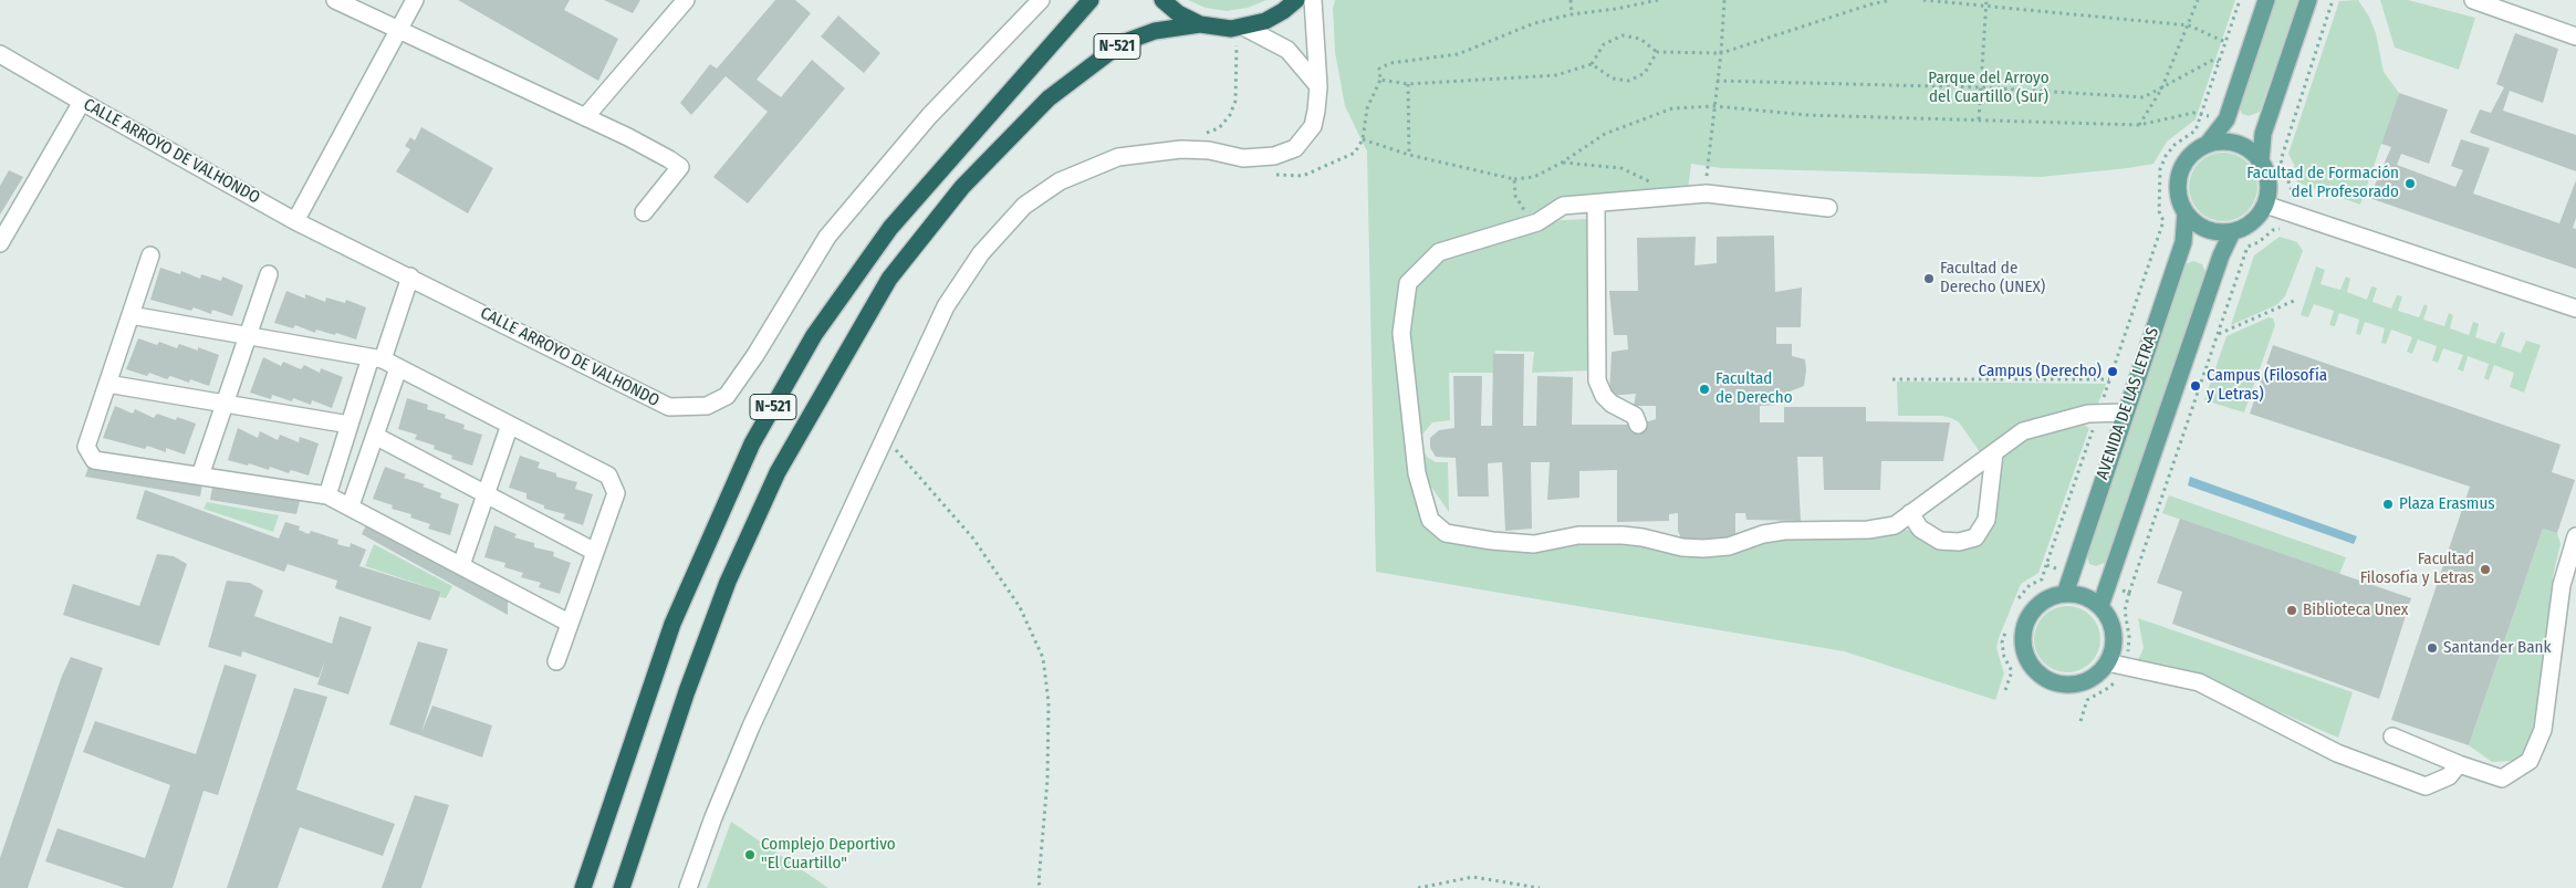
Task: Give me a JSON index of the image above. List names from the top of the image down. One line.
{"streets":{"highway":["N-521"],"main road":["AVENIDA DE LAS LETRAS"],"street":["CALLE ARROYO DE VALHONDO"]},"parks":["Parque del Arroyo del Cuartillo (Sur)"],"places":["Facultad de Formación del Profesorado","Facultad de Derecho (UNEX)","Campus (Derecho)","Campus (Filosofía y Letras)","Facultad de Derecho","Plaza Erasmus","Facultad Filosofía y Letras","Biblioteca Unex","Santander Bank","Complejo Deportivo \"El Cuartillo\""]}
